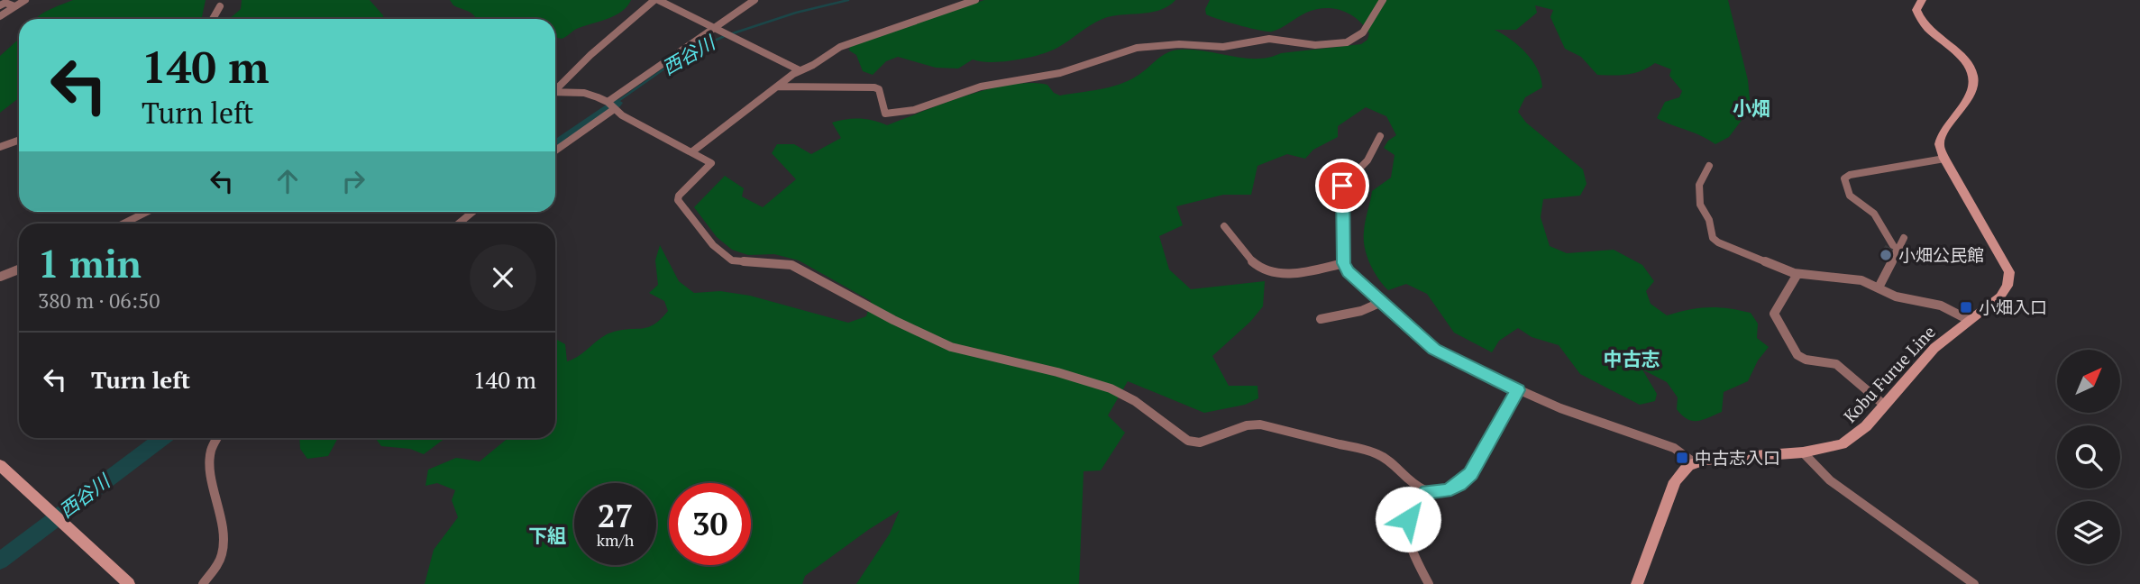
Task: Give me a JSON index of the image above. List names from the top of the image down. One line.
{"streets":{"main road":["Kobu Furue Line"]},"districts":["小畑","中古志","下組"],"water":["西谷川"],"places":{"other":["小畑公民館"],"transit":["小畑入口","中古志入口"]},"north":"top right","page":{"turn":["140 m","Turn left"],"heading":["1 min","380 m · 06:50"],"list":[{"name":"Turn left","value":"140 m"}],"speed":"27 km/h","limit":"30"}}
